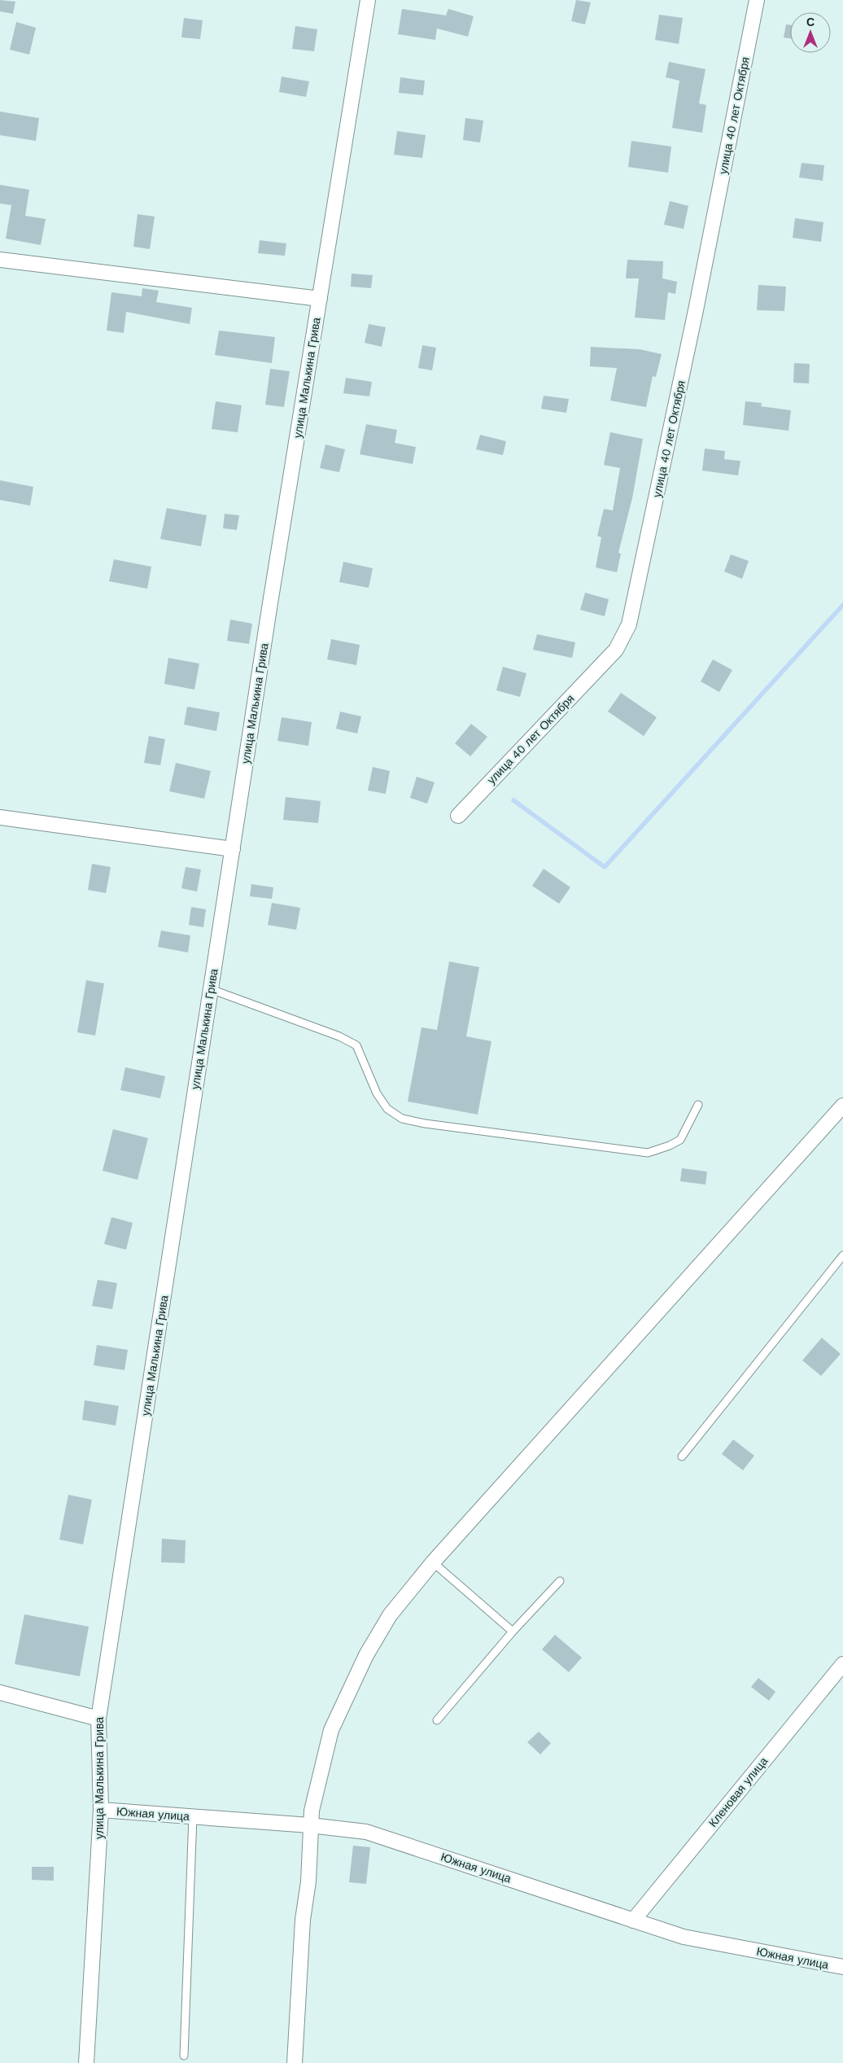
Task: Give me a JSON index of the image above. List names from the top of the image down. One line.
{"streets":{"street":["улица 40 лет Октября","улица Малькина Грива","Кленовая улица","Южная улица"]},"crossings":[["улица Малькина Грива","Южная улица"],["Кленовая улица","Южная улица"]],"north":"top"}
